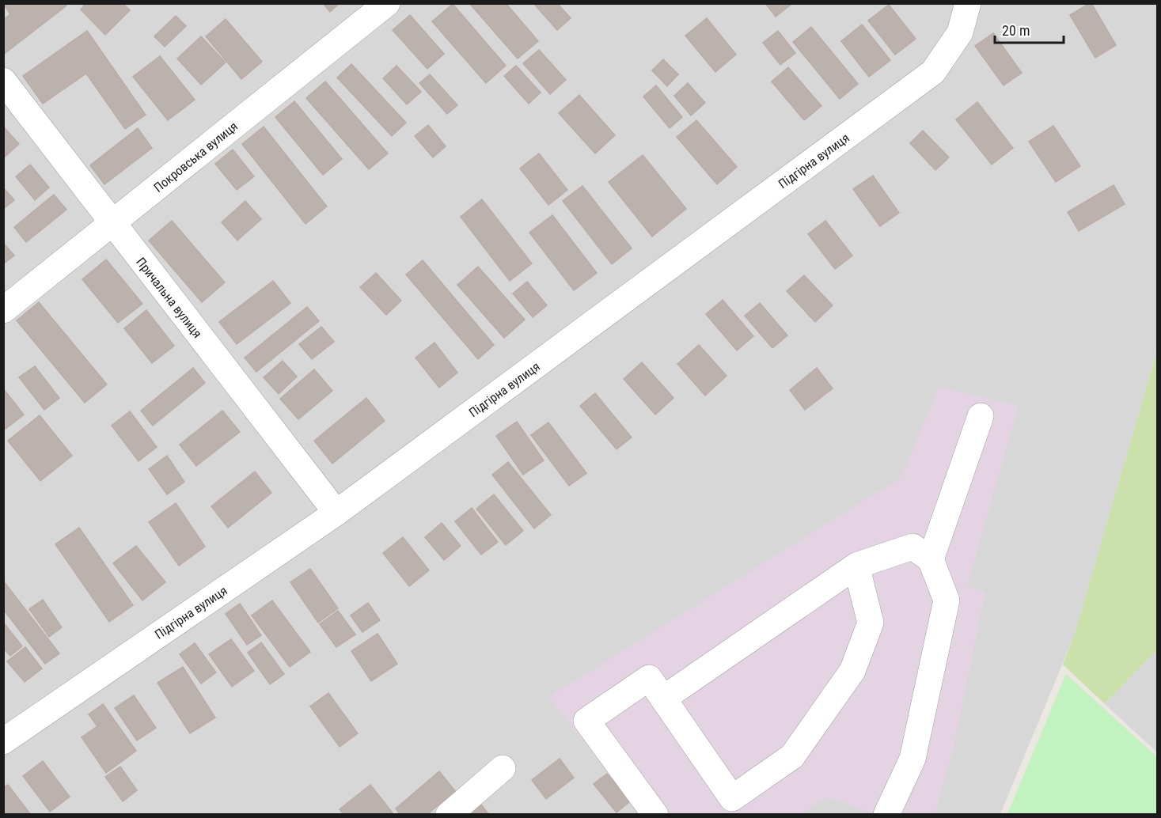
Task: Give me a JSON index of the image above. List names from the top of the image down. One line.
{"streets":{"street":["Покровська вулиця","Підгірна вулиця","Причальна вулиця"]},"crossings":[["Покровська вулиця","Причальна вулиця"],["Підгірна вулиця","Причальна вулиця"]],"scale_bar":"20 m"}
